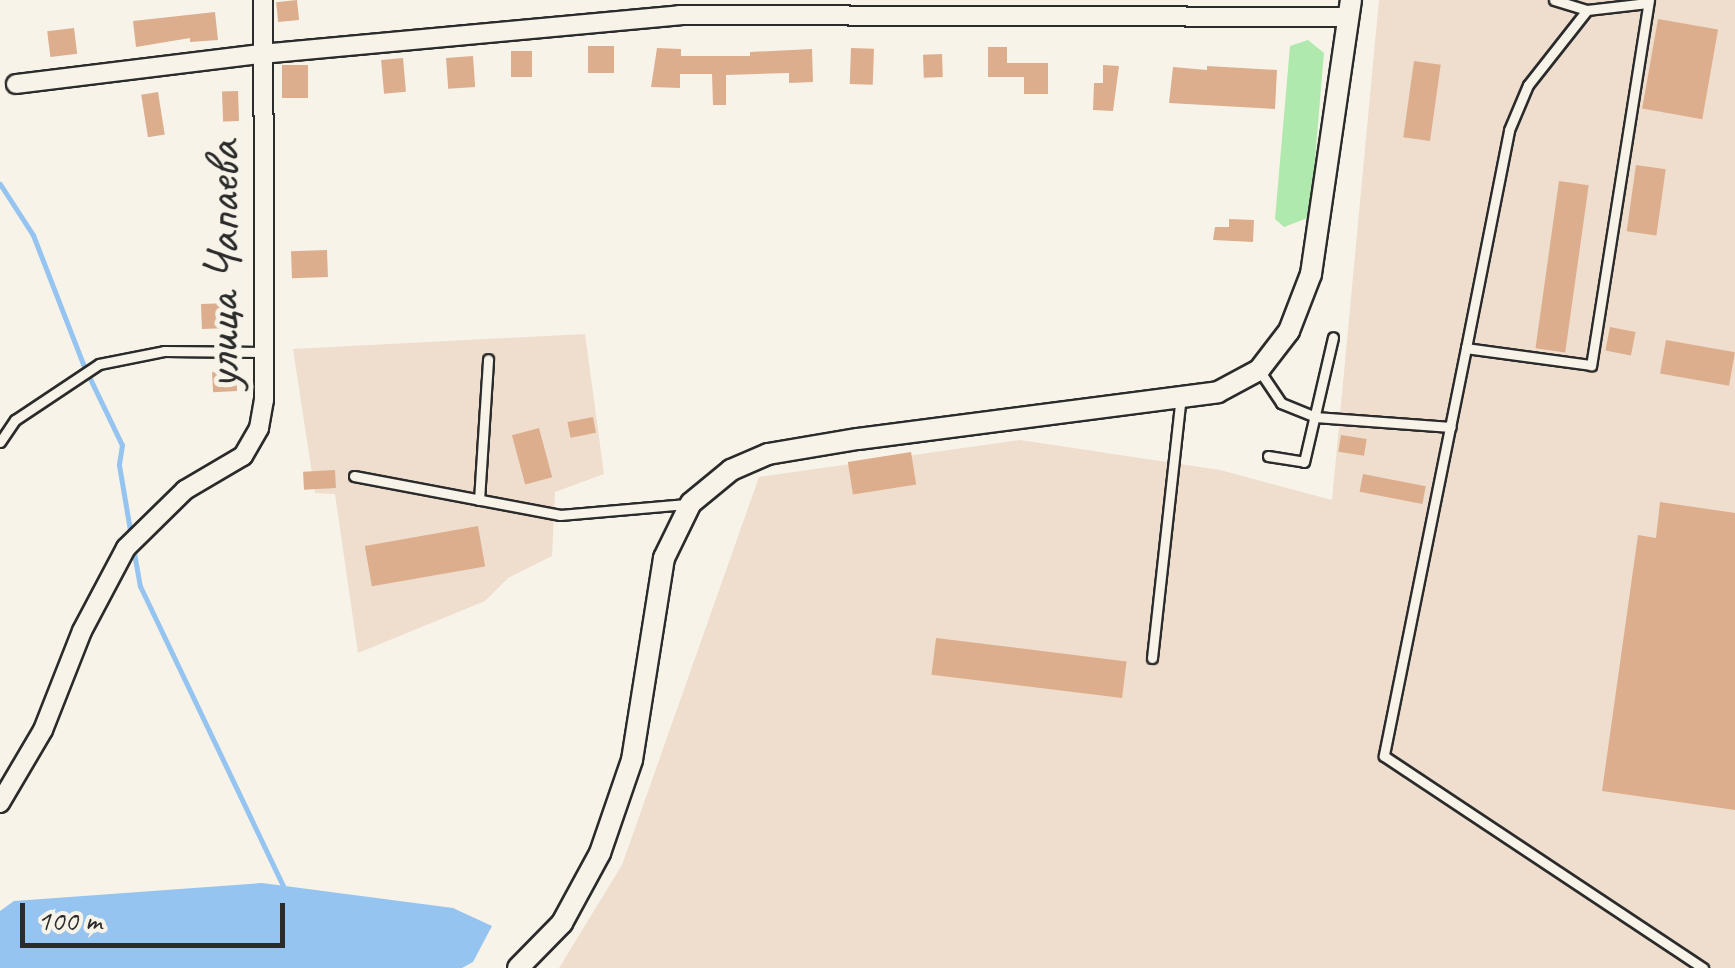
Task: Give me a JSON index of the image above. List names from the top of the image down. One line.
{"streets":{"street":["улица Чапаева"]},"scale_bar":"100 m"}
